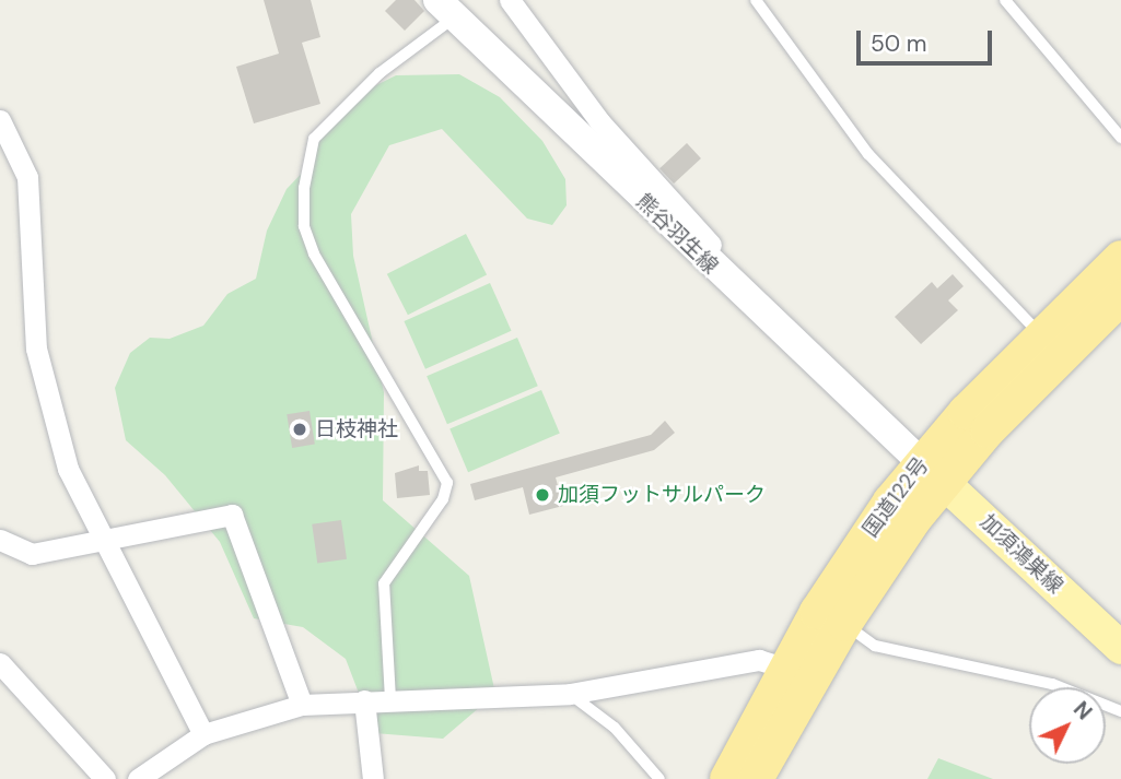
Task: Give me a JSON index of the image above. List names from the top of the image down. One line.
{"streets":{"highway":["国道122号"],"main road":["熊谷羽生線","加須鴻巣線"]},"crossings":[["熊谷羽生線","国道122号"],["熊谷羽生線","加須鴻巣線"],["国道122号","加須鴻巣線"]],"places":["日枝神社","加須フットサルパーク"],"scale_bar":"50 m","north":"top right"}
